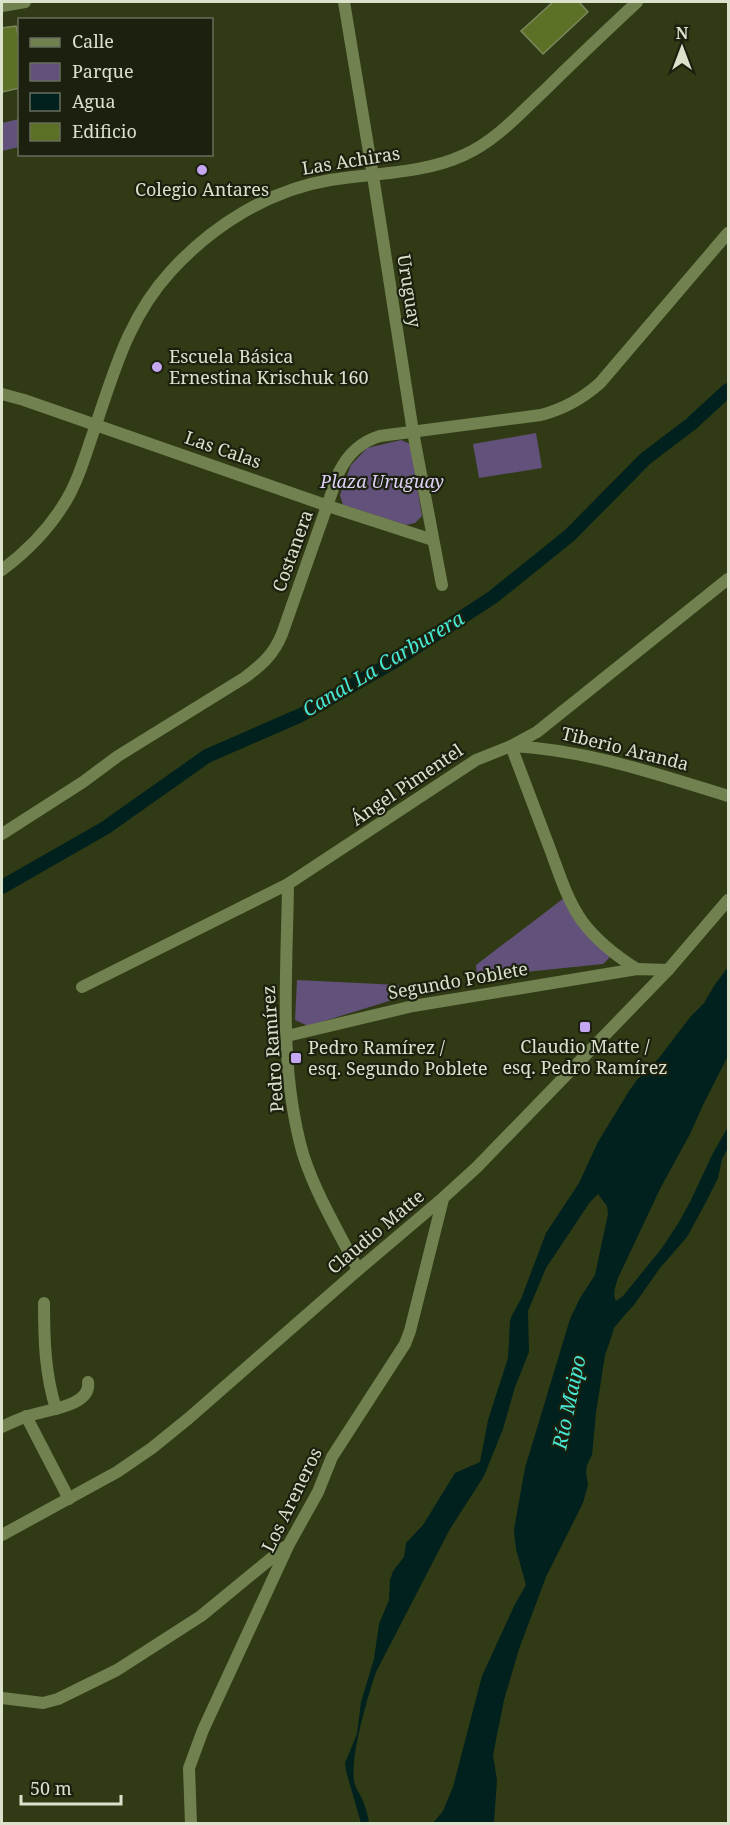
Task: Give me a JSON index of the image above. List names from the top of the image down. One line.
{"streets":{"street":["Las Achiras","Uruguay","Las Calas","Costanera","Tiberio Aranda","Ángel Pimentel","Segundo Poblete","Pedro Ramírez","Claudio Matte","Los Areneros"]},"crossings":[["Las Achiras","Uruguay"],["Las Achiras","Las Calas"],["Uruguay","Las Calas"],["Uruguay","Costanera"],["Las Calas","Costanera"],["Tiberio Aranda","Ángel Pimentel"],["Ángel Pimentel","Pedro Ramírez"],["Segundo Poblete","Pedro Ramírez"],["Segundo Poblete","Claudio Matte"],["Pedro Ramírez","Claudio Matte"],["Claudio Matte","Los Areneros"]],"water":["Canal La Carburera","Río Maipo"],"parks":["Plaza Uruguay"],"places":{"other":["Colegio Antares","Escuela Básica Ernestina Krischuk 160"],"transit":["Claudio Matte / esq. Pedro Ramírez","Pedro Ramírez / esq. Segundo Poblete"]},"legend":["Calle","Parque","Agua","Edificio"],"scale_bar":"50 m","north":"top"}
